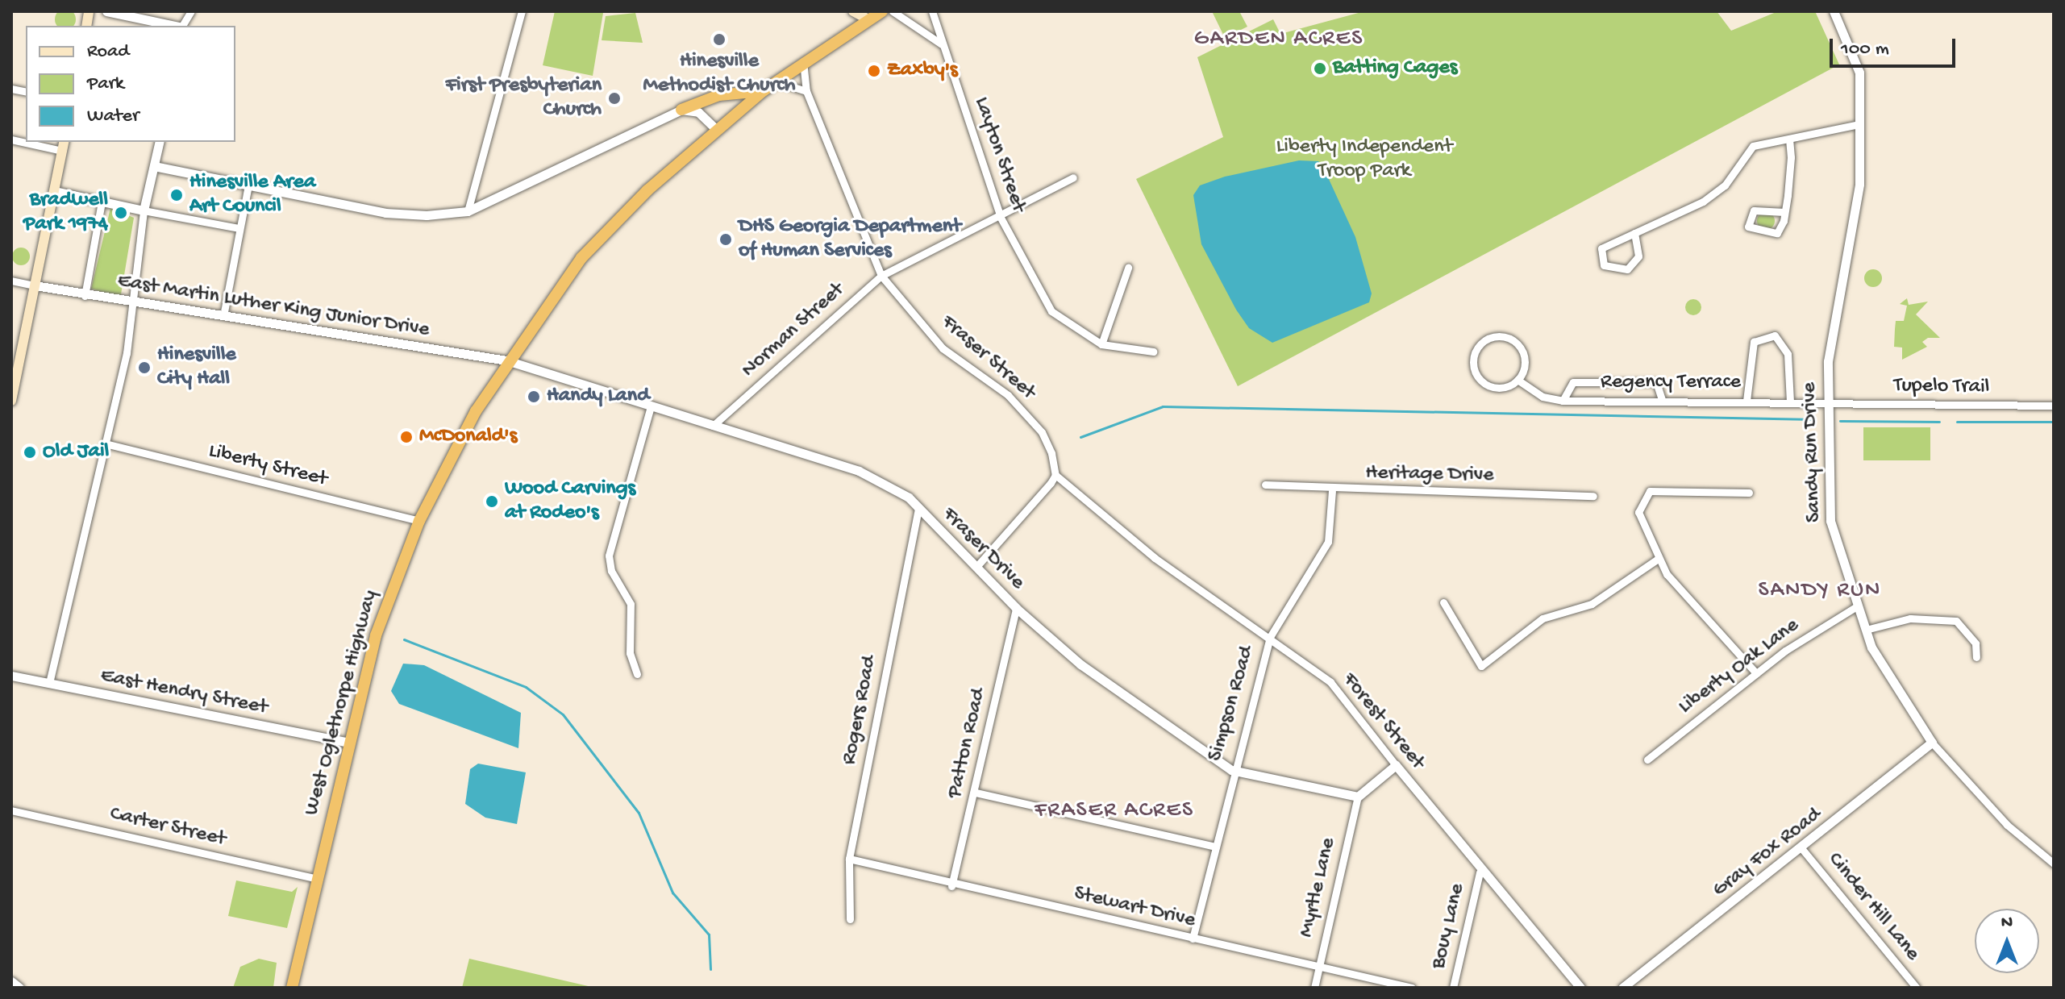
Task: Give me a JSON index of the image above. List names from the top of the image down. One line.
{"streets":{"highway":["West Oglethorpe Highway"],"street":["Layton Street","East Martin Luther King Junior Drive","Norman Street","Fraser Street","Regency Terrace","Tupelo Trail","Sandy Run Drive","Liberty Street","Heritage Drive","Fraser Drive","Liberty Oak Lane","East Hendry Street","Simpson Road","Rogers Road","Forest Street","Patton Road","Carter Street","Gray Fox Road","Myrtle Lane","Cinder Hill Lane","Stewart Drive","Bouy Lane"]},"crossings":[["Layton Street","Norman Street"],["East Martin Luther King Junior Drive","Fraser Drive"],["East Martin Luther King Junior Drive","West Oglethorpe Highway"],["Norman Street","Fraser Street"],["Norman Street","Fraser Drive"],["Fraser Street","West Oglethorpe Highway"],["Fraser Street","Forest Street"],["Regency Terrace","Tupelo Trail"],["Regency Terrace","Sandy Run Drive"],["Tupelo Trail","Sandy Run Drive"],["Sandy Run Drive","Liberty Oak Lane"],["Sandy Run Drive","Gray Fox Road"],["Liberty Street","West Oglethorpe Highway"],["Heritage Drive","Simpson Road"],["Fraser Drive","West Oglethorpe Highway"],["Fraser Drive","Simpson Road"],["Fraser Drive","Rogers Road"],["Fraser Drive","Patton Road"],["Fraser Drive","Myrtle Lane"],["East Hendry Street","West Oglethorpe Highway"],["West Oglethorpe Highway","Carter Street"],["Simpson Road","Forest Street"],["Simpson Road","Stewart Drive"],["Rogers Road","Stewart Drive"],["Forest Street","Bouy Lane"],["Patton Road","Stewart Drive"],["Gray Fox Road","Cinder Hill Lane"],["Myrtle Lane","Stewart Drive"]],"districts":["GARDEN ACRES","SANDY RUN","FRASER ACRES"],"parks":["Liberty Independent Troop Park"],"places":["Hinesville Methodist Church","Batting Cages","Zaxby's","First Presbyterian Church","Hinesville Area Art Council","Bradwell Park 1974","DHS Georgia Department of Human Services","Hinesville City Hall","Handy Land","McDonald's","Old Jail","Wood Carvings at Rodeo's"],"legend":["Road","Park","Water"],"scale_bar":"100 m","north":"top"}
